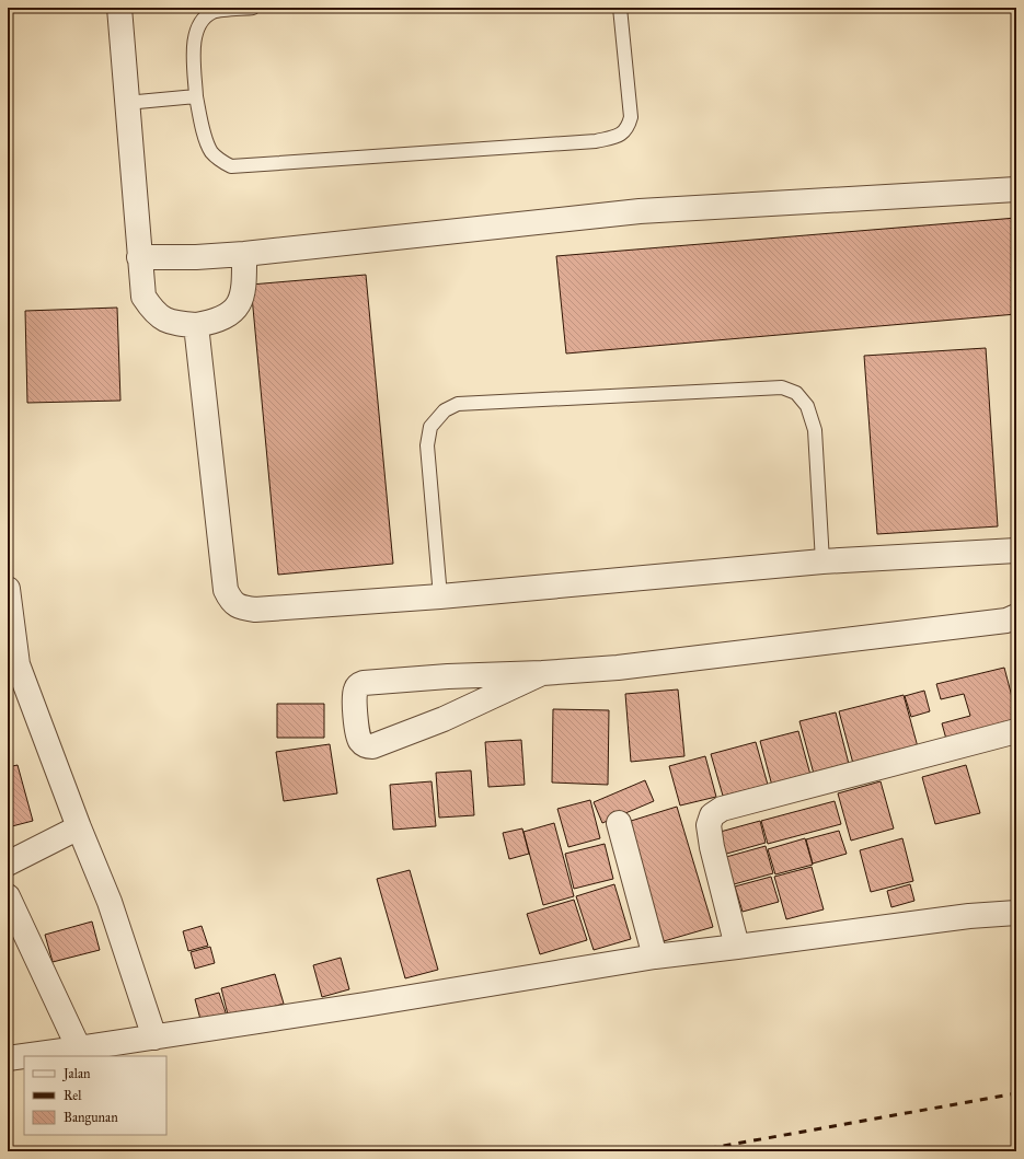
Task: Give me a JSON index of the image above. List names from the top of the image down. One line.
{"legend":["Jalan","Rel","Bangunan"]}
